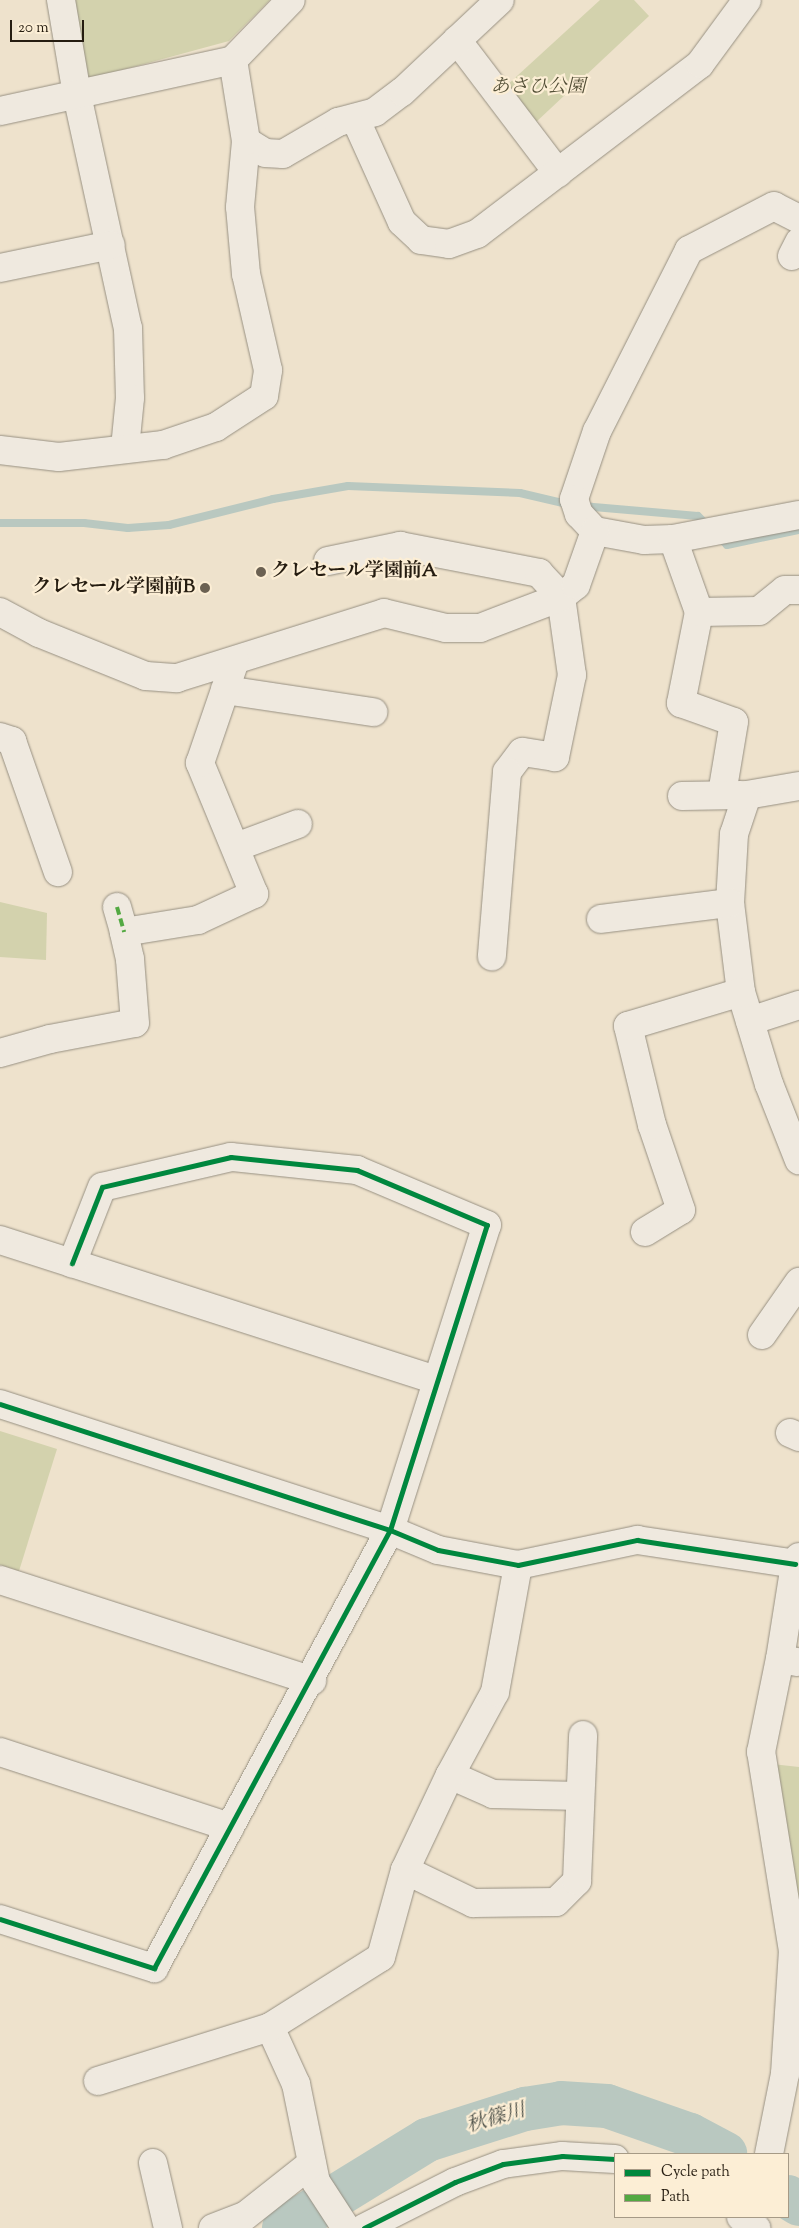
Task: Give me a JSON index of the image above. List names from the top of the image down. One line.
{"water":["秋篠川"],"parks":["あさひ公園"],"places":["クレセール学園前A","クレセール学園前B"],"legend":["Cycle path","Path"],"scale_bar":"20 m"}
